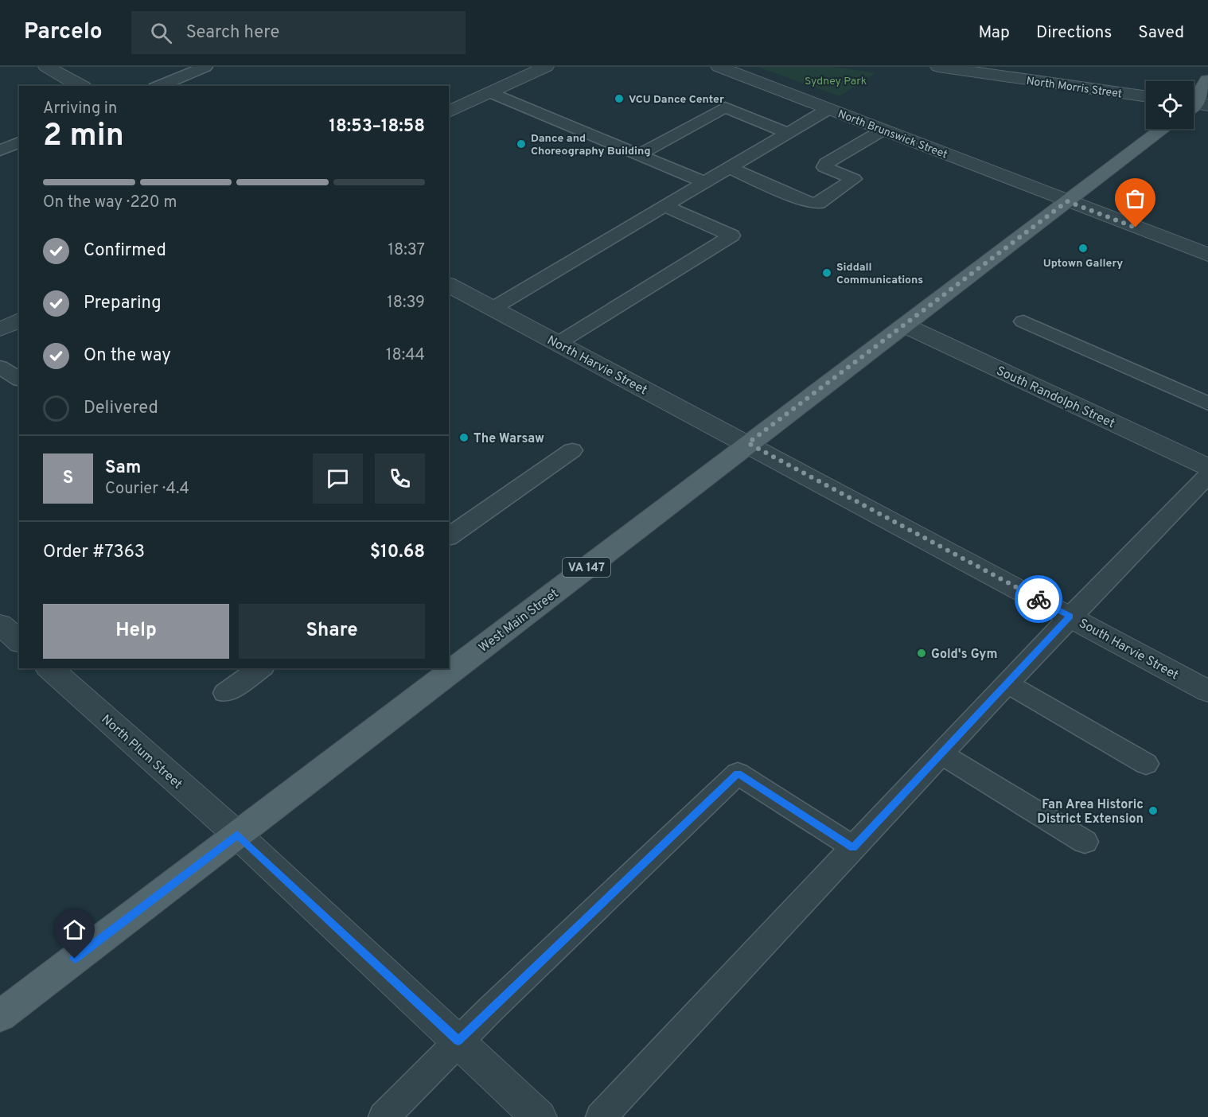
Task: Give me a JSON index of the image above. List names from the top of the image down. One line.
{"streets":{"main road":["VA 147","West Main Street"],"street":["North Morris Street","North Brunswick Street","North Harvie Street","South Randolph Street","South Harvie Street","North Plum Street"]},"crossings":[["North Brunswick Street","West Main Street"],["North Harvie Street","West Main Street"],["North Harvie Street","South Harvie Street"],["South Randolph Street","West Main Street"],["West Main Street","South Harvie Street"],["West Main Street","North Plum Street"]],"parks":["Sydney Park"],"places":["VCU Dance Center","Dance and Choreography Building","Uptown Gallery","Siddall Communications","The Warsaw","Gold's Gym","Fan Area Historic District Extension"],"page":{"header":"Parcelo","search":"Search here","nav":["Map","Directions","Saved"],"heading":["2 min","Arriving in","18:53–18:58"],"panel":["Sam","Courier · 4.4","Order #7363","$10.68"],"bar":"On the way · 220 m","list":[["Confirmed","18:37"],["Preparing","18:39"],["On the way","18:44"],"Delivered"],"round":"S","buttons":["Help","Share"]}}
